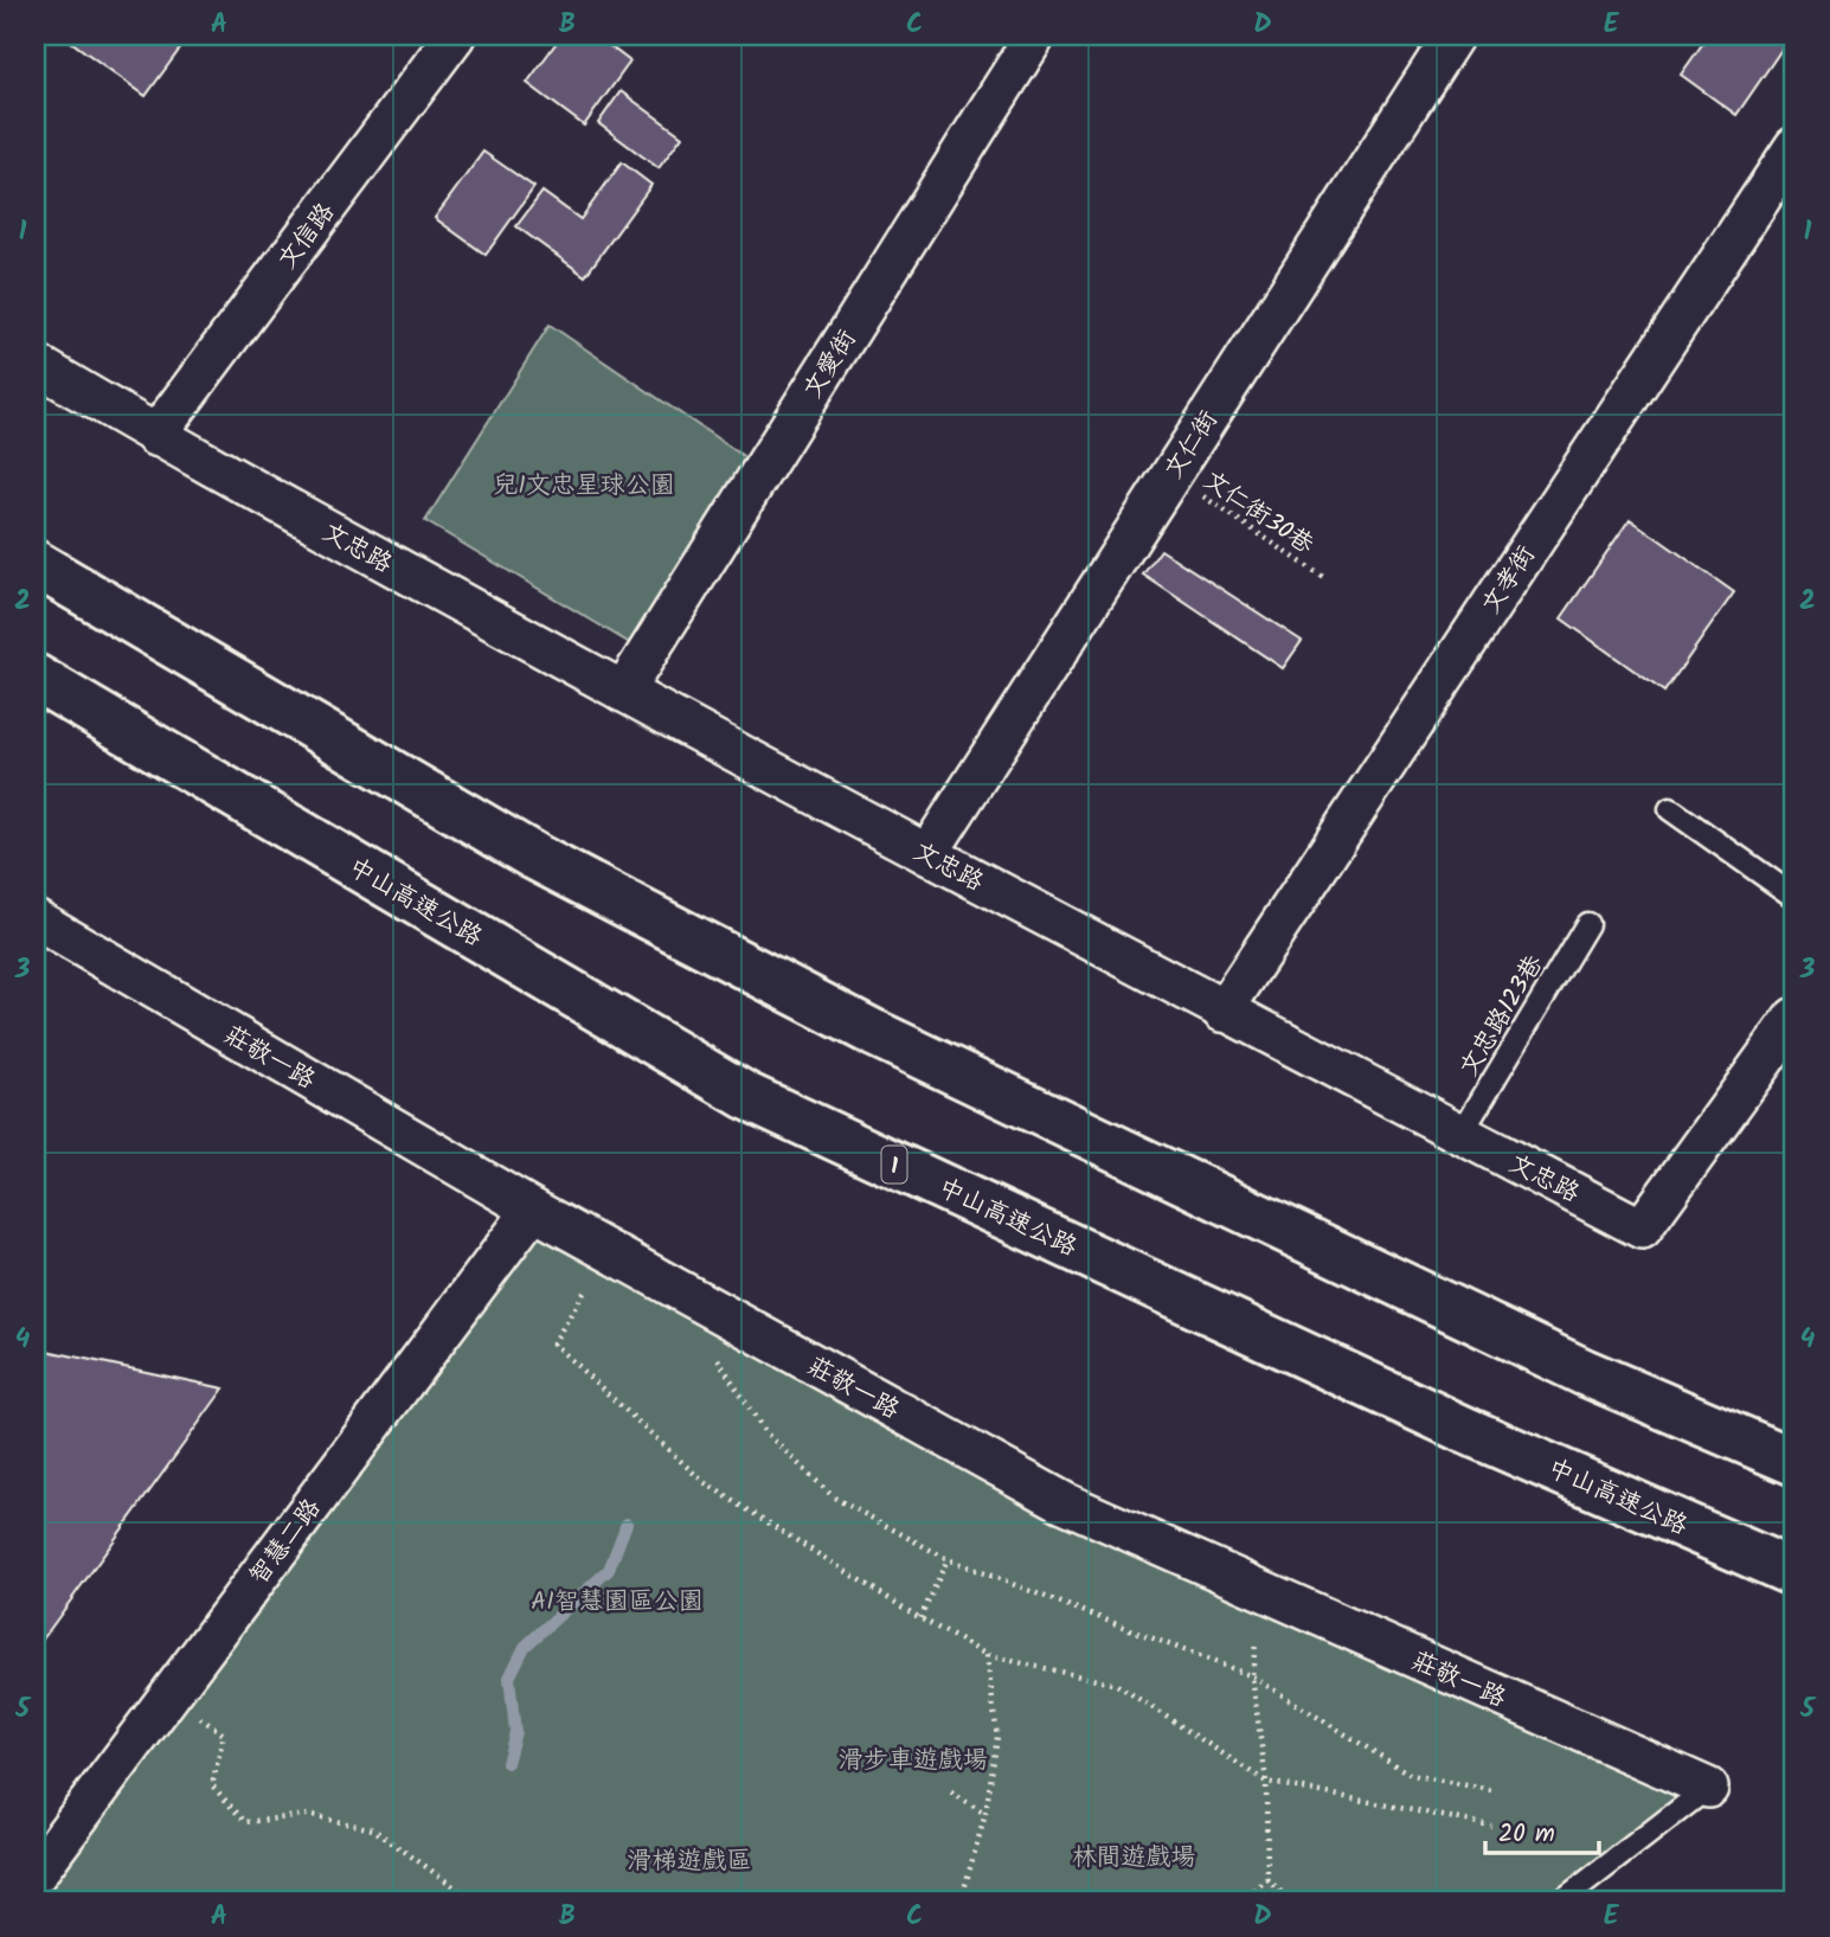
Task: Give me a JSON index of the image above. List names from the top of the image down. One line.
{"streets":{"highway":["中山高速公路","1"],"street":["文信路","文愛街","文仁街","文忠路","文孝街","莊敬一路","智慧二路"],"lane":["文忠路123巷"],"path":["文仁街30巷"]},"crossings":[["文信路","文忠路"],["文愛街","文忠路"],["文仁街","文仁街30巷"],["文仁街","文忠路"],["文忠路","文孝街"],["文忠路","文忠路123巷"],["莊敬一路","智慧二路"]],"parks":["兒1文忠星球公園","AI智慧園區公園","滑步車遊戲場","林間遊戲場","滑梯遊戲區"],"scale_bar":"20 m","grid":{"columns":["A","B","C","D","E"],"rows":["1","2","3","4","5"]}}
